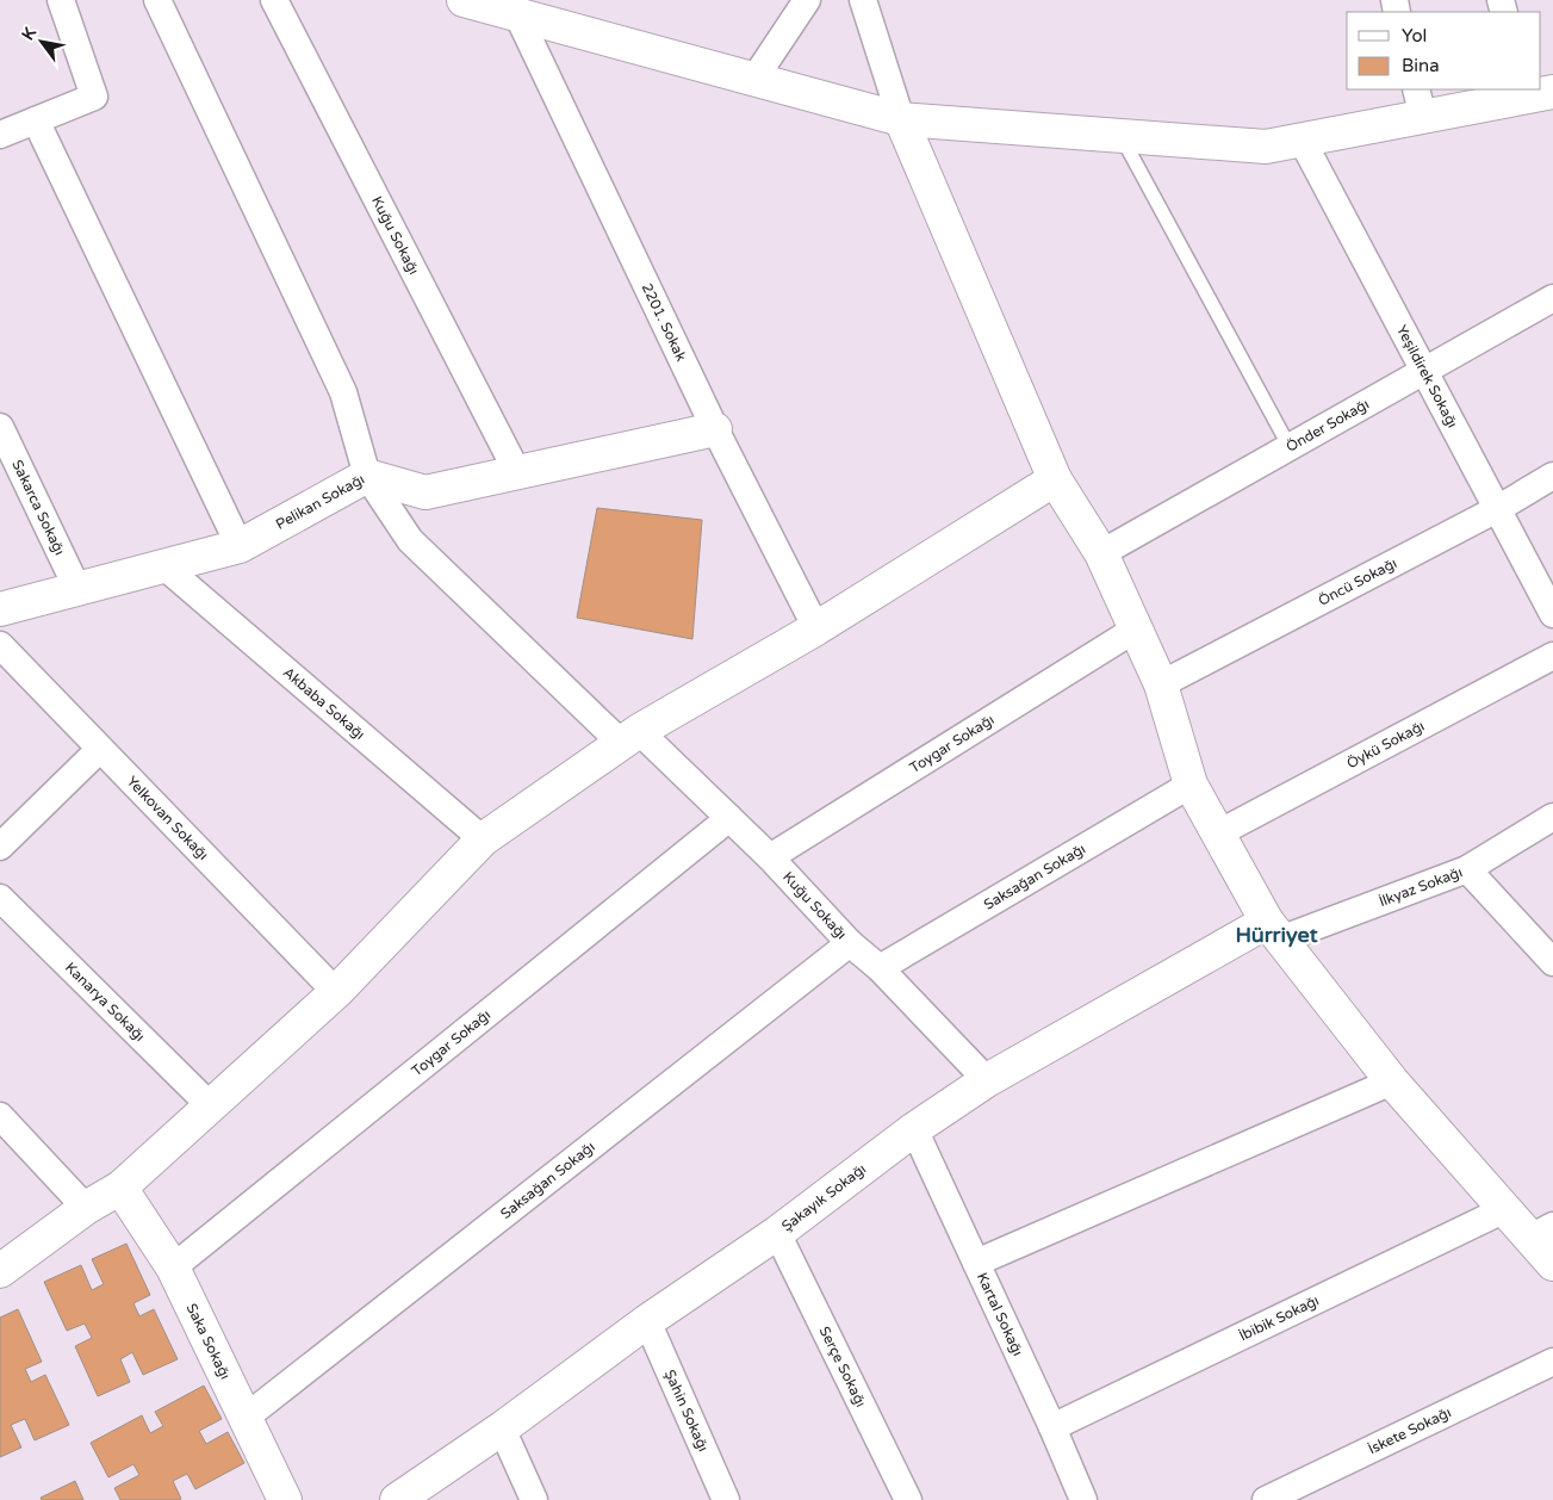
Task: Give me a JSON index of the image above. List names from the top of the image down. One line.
{"streets":{"street":["Kuğu Sokağı","2201. Sokak","Yeşildirek Sokağı","Önder Sokağı","Pelikan Sokağı","Sakarca Sokağı","Öncü Sokağı","Akbaba Sokağı","Toygar Sokağı","Öykü Sokağı","Yelkovan Sokağı","Saksağan Sokağı","İlkyaz Sokağı","Kanarya Sokağı","Şakayık Sokağı","Kartal Sokağı","İbibik Sokağı","Saka Sokağı","Serçe Sokağı","Şahin Sokağı","İskete Sokağı"]},"crossings":[["Kuğu Sokağı","Pelikan Sokağı"],["Kuğu Sokağı","Toygar Sokağı"],["Kuğu Sokağı","Saksağan Sokağı"],["Kuğu Sokağı","Şakayık Sokağı"],["2201. Sokak","Pelikan Sokağı"],["Yeşildirek Sokağı","Önder Sokağı"],["Yeşildirek Sokağı","Öncü Sokağı"],["Pelikan Sokağı","Sakarca Sokağı"],["Pelikan Sokağı","Akbaba Sokağı"],["Toygar Sokağı","Saka Sokağı"],["Saksağan Sokağı","Saka Sokağı"],["İlkyaz Sokağı","Şakayık Sokağı"],["Şakayık Sokağı","Kartal Sokağı"],["Şakayık Sokağı","Serçe Sokağı"],["Şakayık Sokağı","Şahin Sokağı"],["Kartal Sokağı","İbibik Sokağı"]],"districts":["Hürriyet"],"legend":["Yol","Bina"],"north":"top left"}
